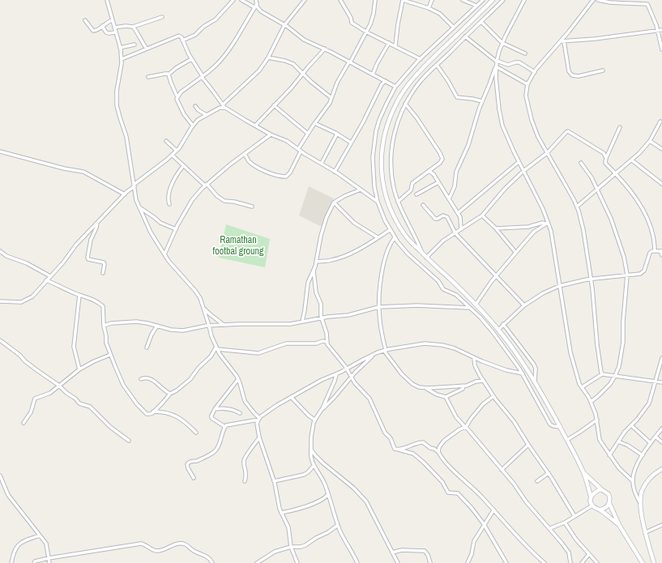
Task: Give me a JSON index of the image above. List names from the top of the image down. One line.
{"parks":["Ramathan footbal groung"]}
